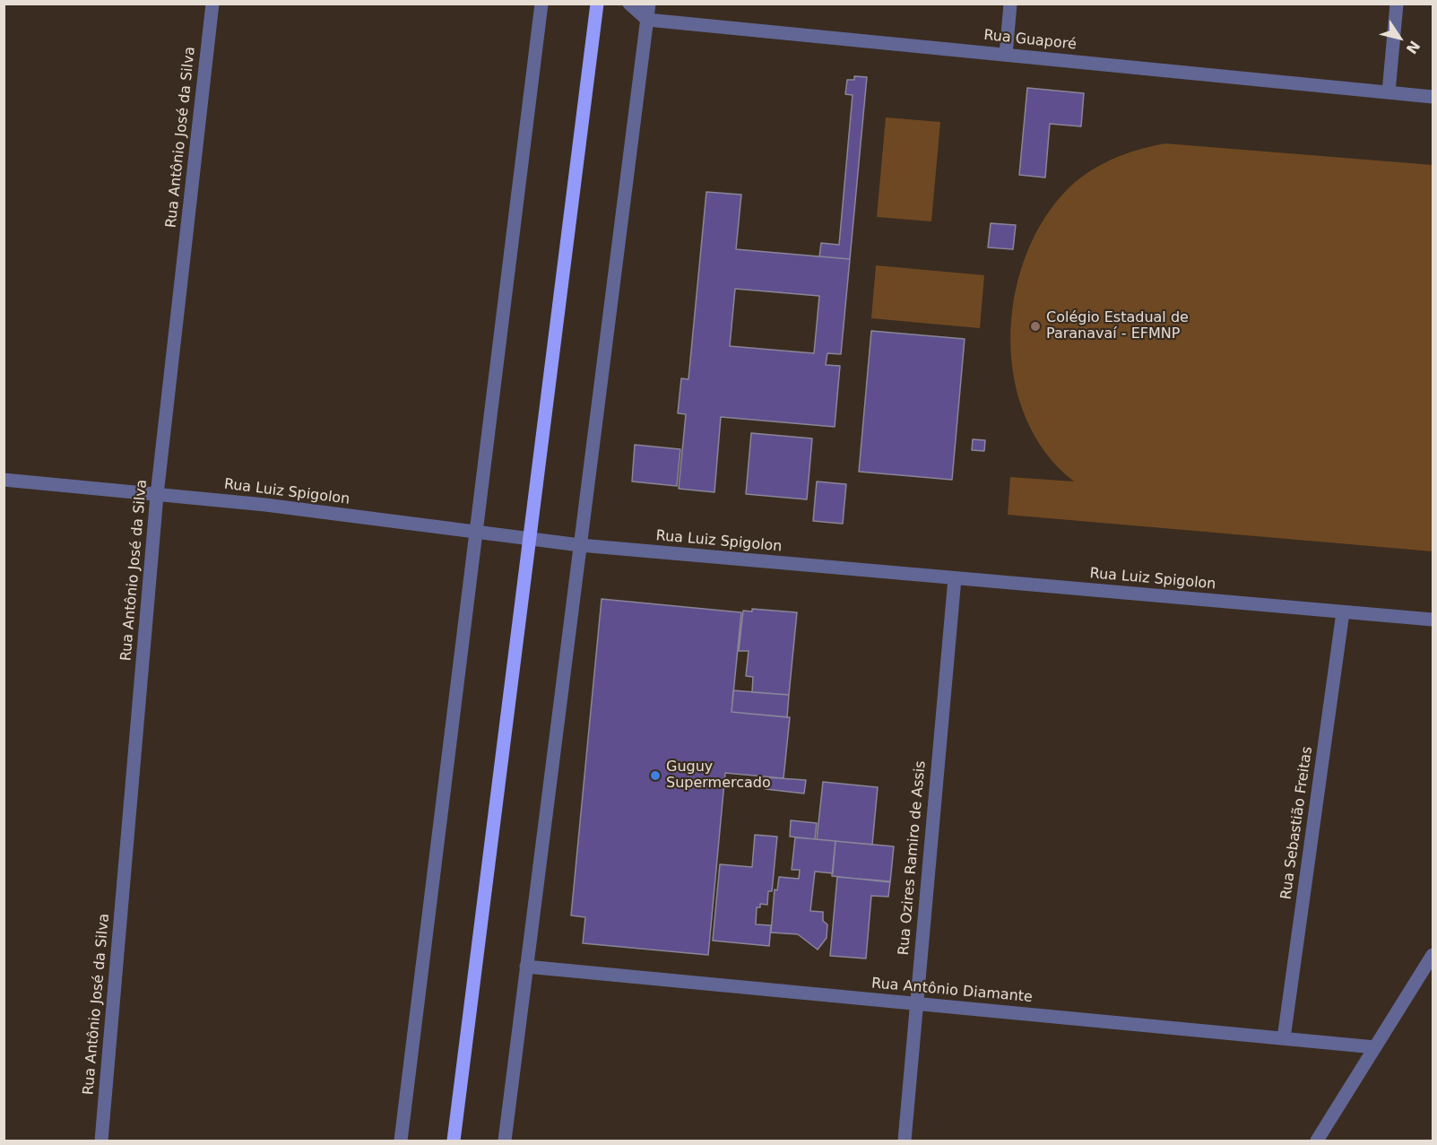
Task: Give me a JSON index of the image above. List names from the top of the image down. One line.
{"streets":{"street":["Rua Guaporé","Rua Antônio José da Silva","Rua Luiz Spigolon","Rua Sebastião Freitas","Rua Ozires Ramiro de Assis","Rua Antônio Diamante"]},"crossings":[["Rua Antônio José da Silva","Rua Luiz Spigolon"],["Rua Luiz Spigolon","Rua Sebastião Freitas"],["Rua Luiz Spigolon","Rua Ozires Ramiro de Assis"],["Rua Sebastião Freitas","Rua Antônio Diamante"],["Rua Ozires Ramiro de Assis","Rua Antônio Diamante"]],"places":["Colégio Estadual de Paranavaí - EFMNP","Guguy Supermercado"],"north":"bottom right"}
